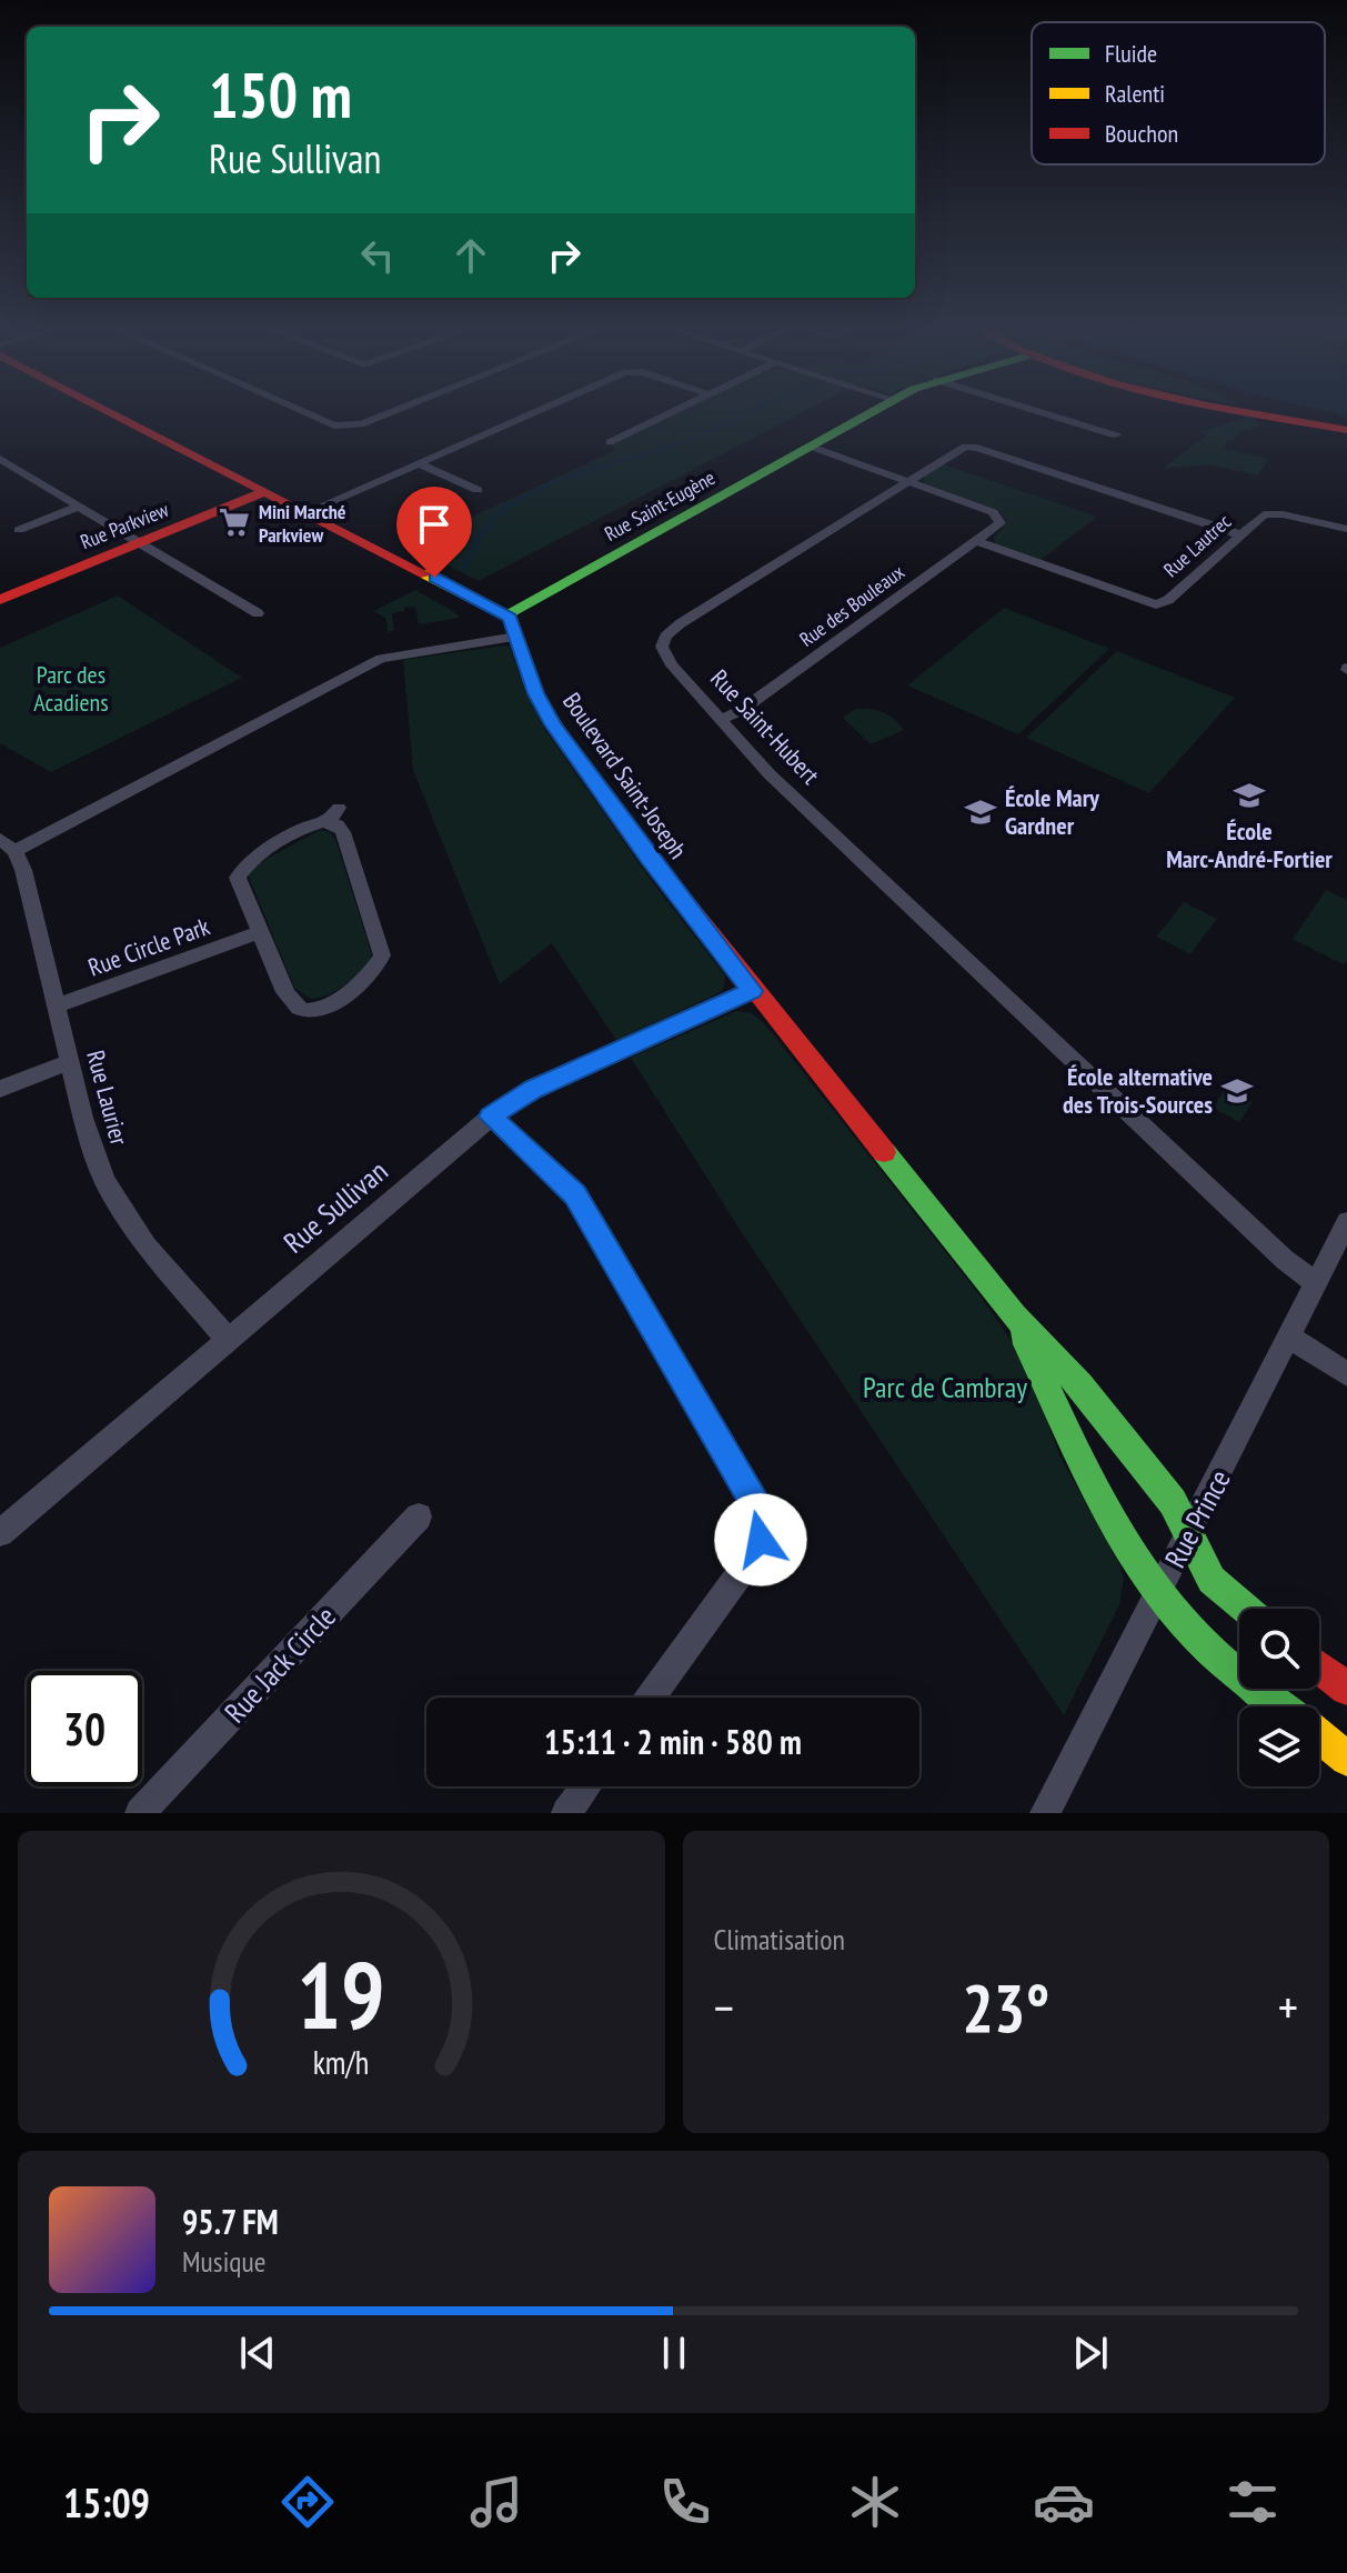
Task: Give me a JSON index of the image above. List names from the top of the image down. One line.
{"streets":{"street":["Rue Saint-Eugène","Rue Parkview","Rue Lautrec","Rue des Bouleaux","Rue Saint-Hubert","Boulevard Saint-Joseph","Rue Circle Park","Rue Laurier","Rue Sullivan","Rue Prince","Rue Jack Circle"]},"crossings":[["Rue Saint-Eugène","Boulevard Saint-Joseph"],["Rue Lautrec","Rue des Bouleaux"],["Rue Lautrec","Rue Saint-Hubert"],["Rue des Bouleaux","Rue Saint-Hubert"],["Rue Saint-Hubert","Rue Prince"],["Boulevard Saint-Joseph","Rue Sullivan"],["Boulevard Saint-Joseph","Rue Prince"],["Rue Circle Park","Rue Laurier"],["Rue Laurier","Rue Sullivan"]],"parks":["Parc des Acadiens","Parc de Cambray"],"places":{"supermarket":["Mini Marché Parkview"],"school or university":["École Marc-André-Fortier","École Mary Gardner","École alternative des Trois-Sources"]},"legend":["Fluide","Ralenti","Bouchon"],"page":{"turn":["150 m","Rue Sullivan"],"limit":"30","trip":"15:11 · 2 min · 580 m","tile":"Climatisation","heat":["−","23°","+"],"song":["95.7 FM","Musique"],"tabs":"15:09","gauge":["19","km/h"]}}
